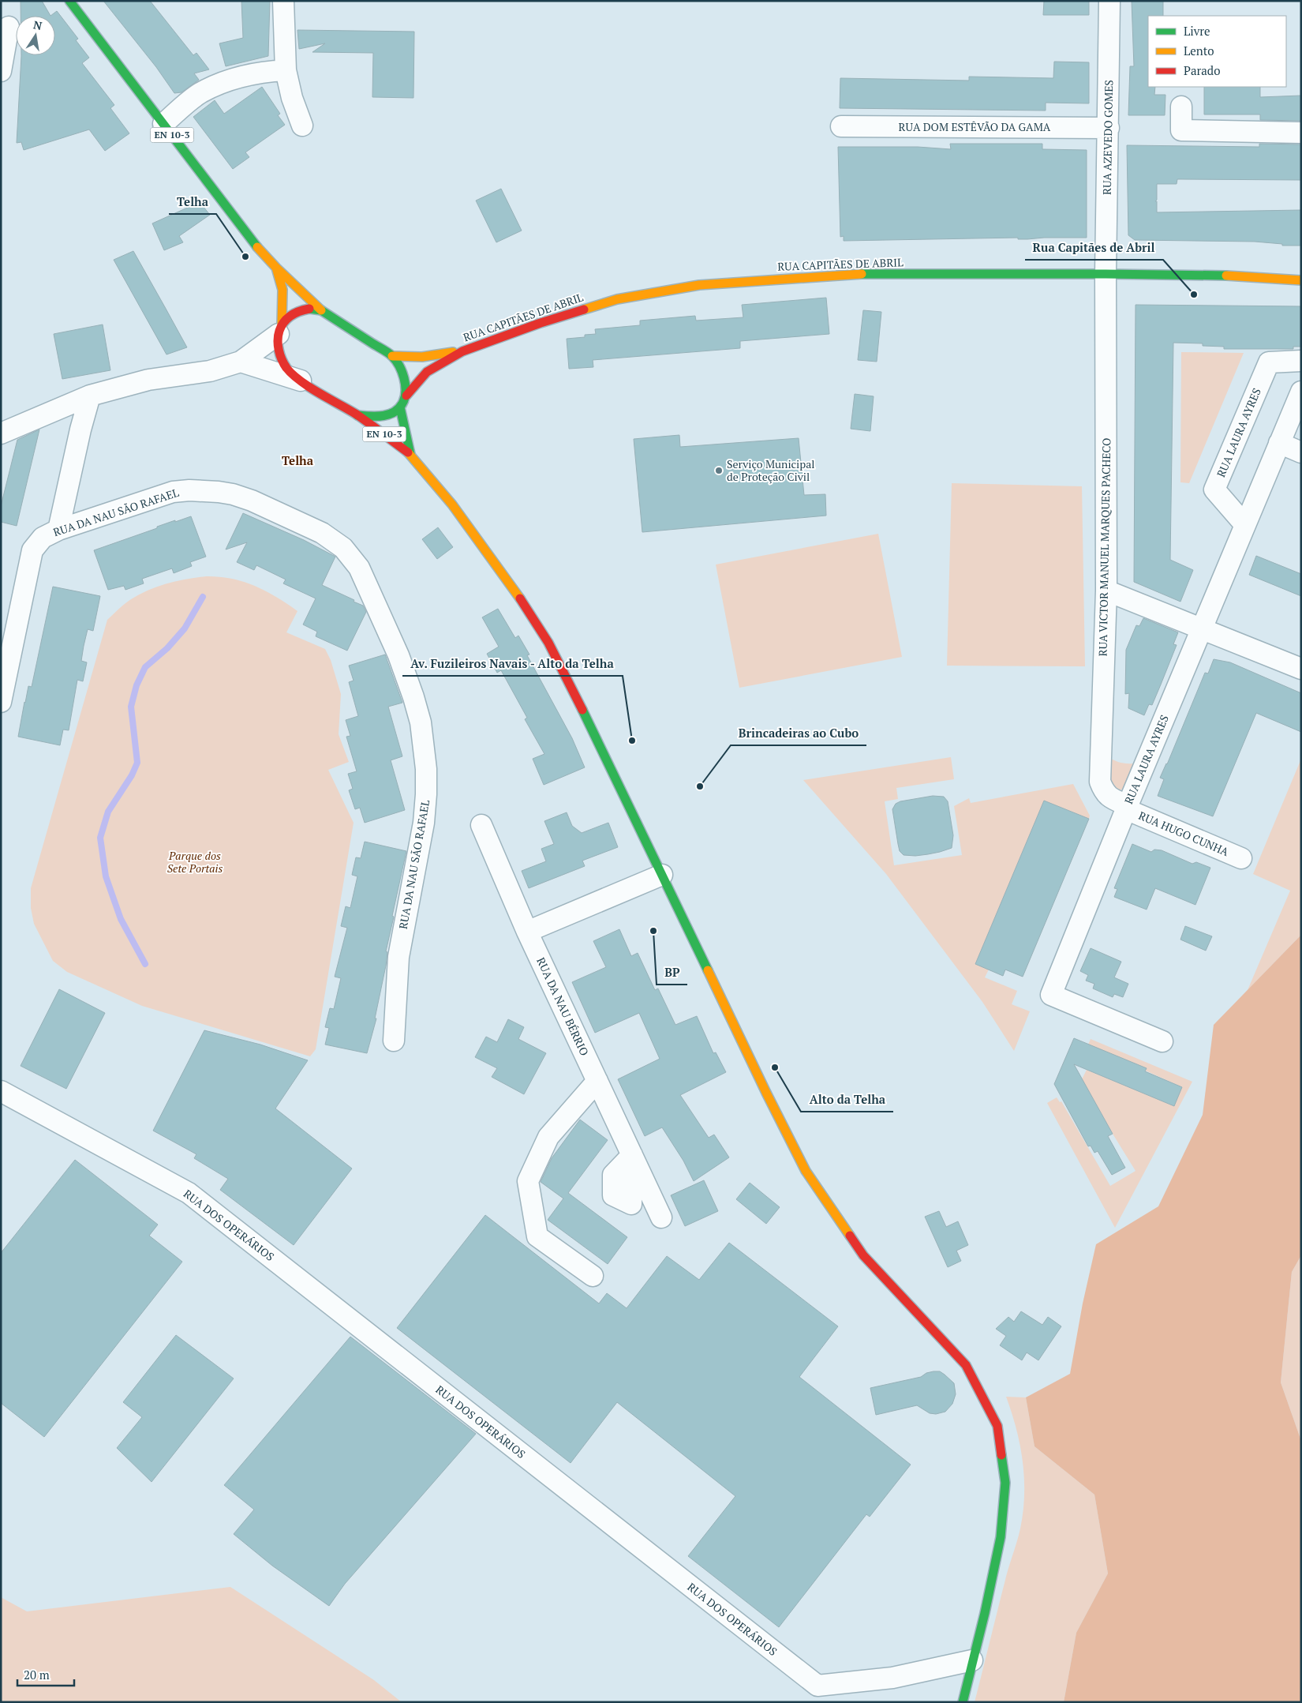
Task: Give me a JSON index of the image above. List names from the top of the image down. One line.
{"streets":{"main road":["EN 10-3","RUA CAPITÃES DE ABRIL"],"street":["RUA DOM ESTÊVÃO DA GAMA","RUA AZEVEDO GOMES","RUA LAURA AYRES","RUA DA NAU SÃO RAFAEL","RUA VICTOR MANUEL MARQUES PACHECO","RUA HUGO CUNHA","RUA DA NAU BÉRRIO","RUA DOS OPERÁRIOS"]},"crossings":[["RUA DOM ESTÊVÃO DA GAMA","RUA AZEVEDO GOMES"],["EN 10-3","RUA CAPITÃES DE ABRIL"],["EN 10-3","RUA DOS OPERÁRIOS"],["RUA AZEVEDO GOMES","RUA CAPITÃES DE ABRIL"],["RUA AZEVEDO GOMES","RUA VICTOR MANUEL MARQUES PACHECO"],["RUA CAPITÃES DE ABRIL","RUA VICTOR MANUEL MARQUES PACHECO"],["RUA LAURA AYRES","RUA VICTOR MANUEL MARQUES PACHECO"],["RUA LAURA AYRES","RUA HUGO CUNHA"],["RUA VICTOR MANUEL MARQUES PACHECO","RUA HUGO CUNHA"]],"districts":["Telha"],"parks":["Parque dos Sete Portais"],"places":["Telha","Rua Capitães de Abril","Serviço Municipal de Proteção Civil","Av. Fuzileiros Navais - Alto da Telha","Brincadeiras ao Cubo","BP","Alto da Telha"],"legend":["Livre","Lento","Parado"],"scale_bar":"20 m","north":"top"}
